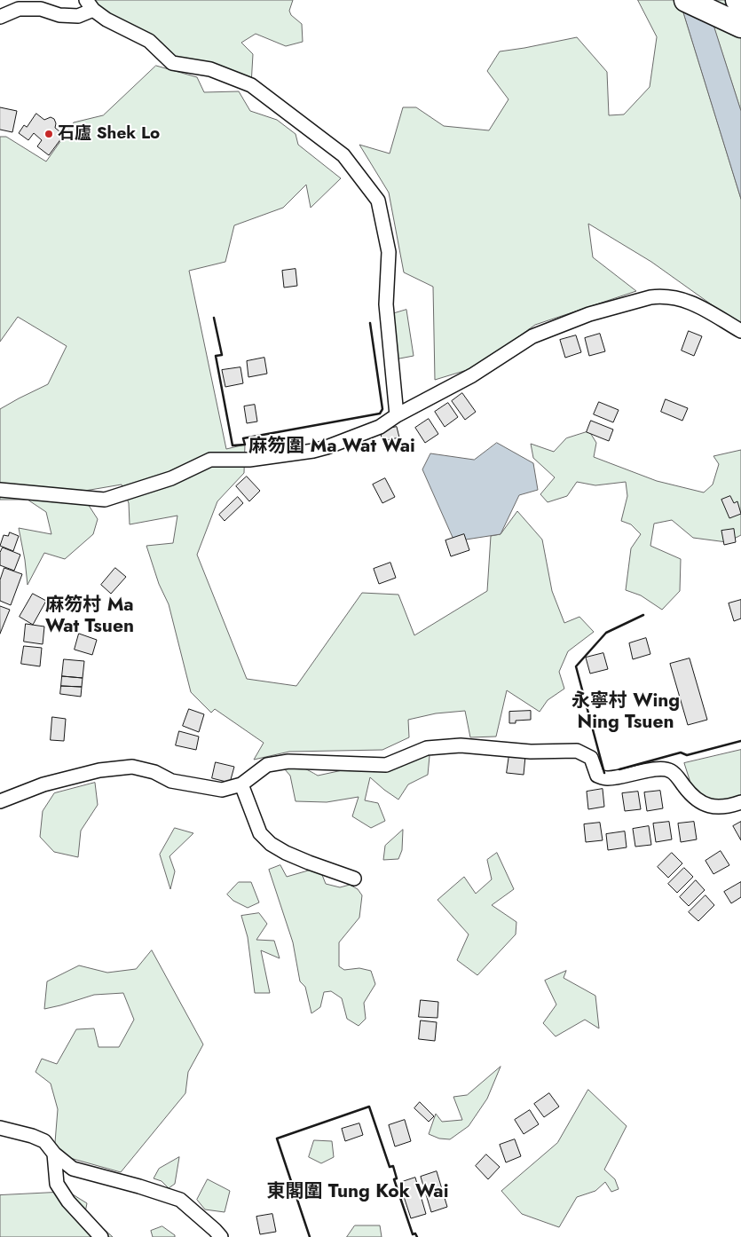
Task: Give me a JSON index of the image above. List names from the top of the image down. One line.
{"districts":["麻笏圍 Ma Wat Wai","麻笏村 Ma Wat Tsuen","永寧村 Wing Ning Tsuen","東閣圍 Tung Kok Wai"],"places":["石廬 Shek Lo"]}
